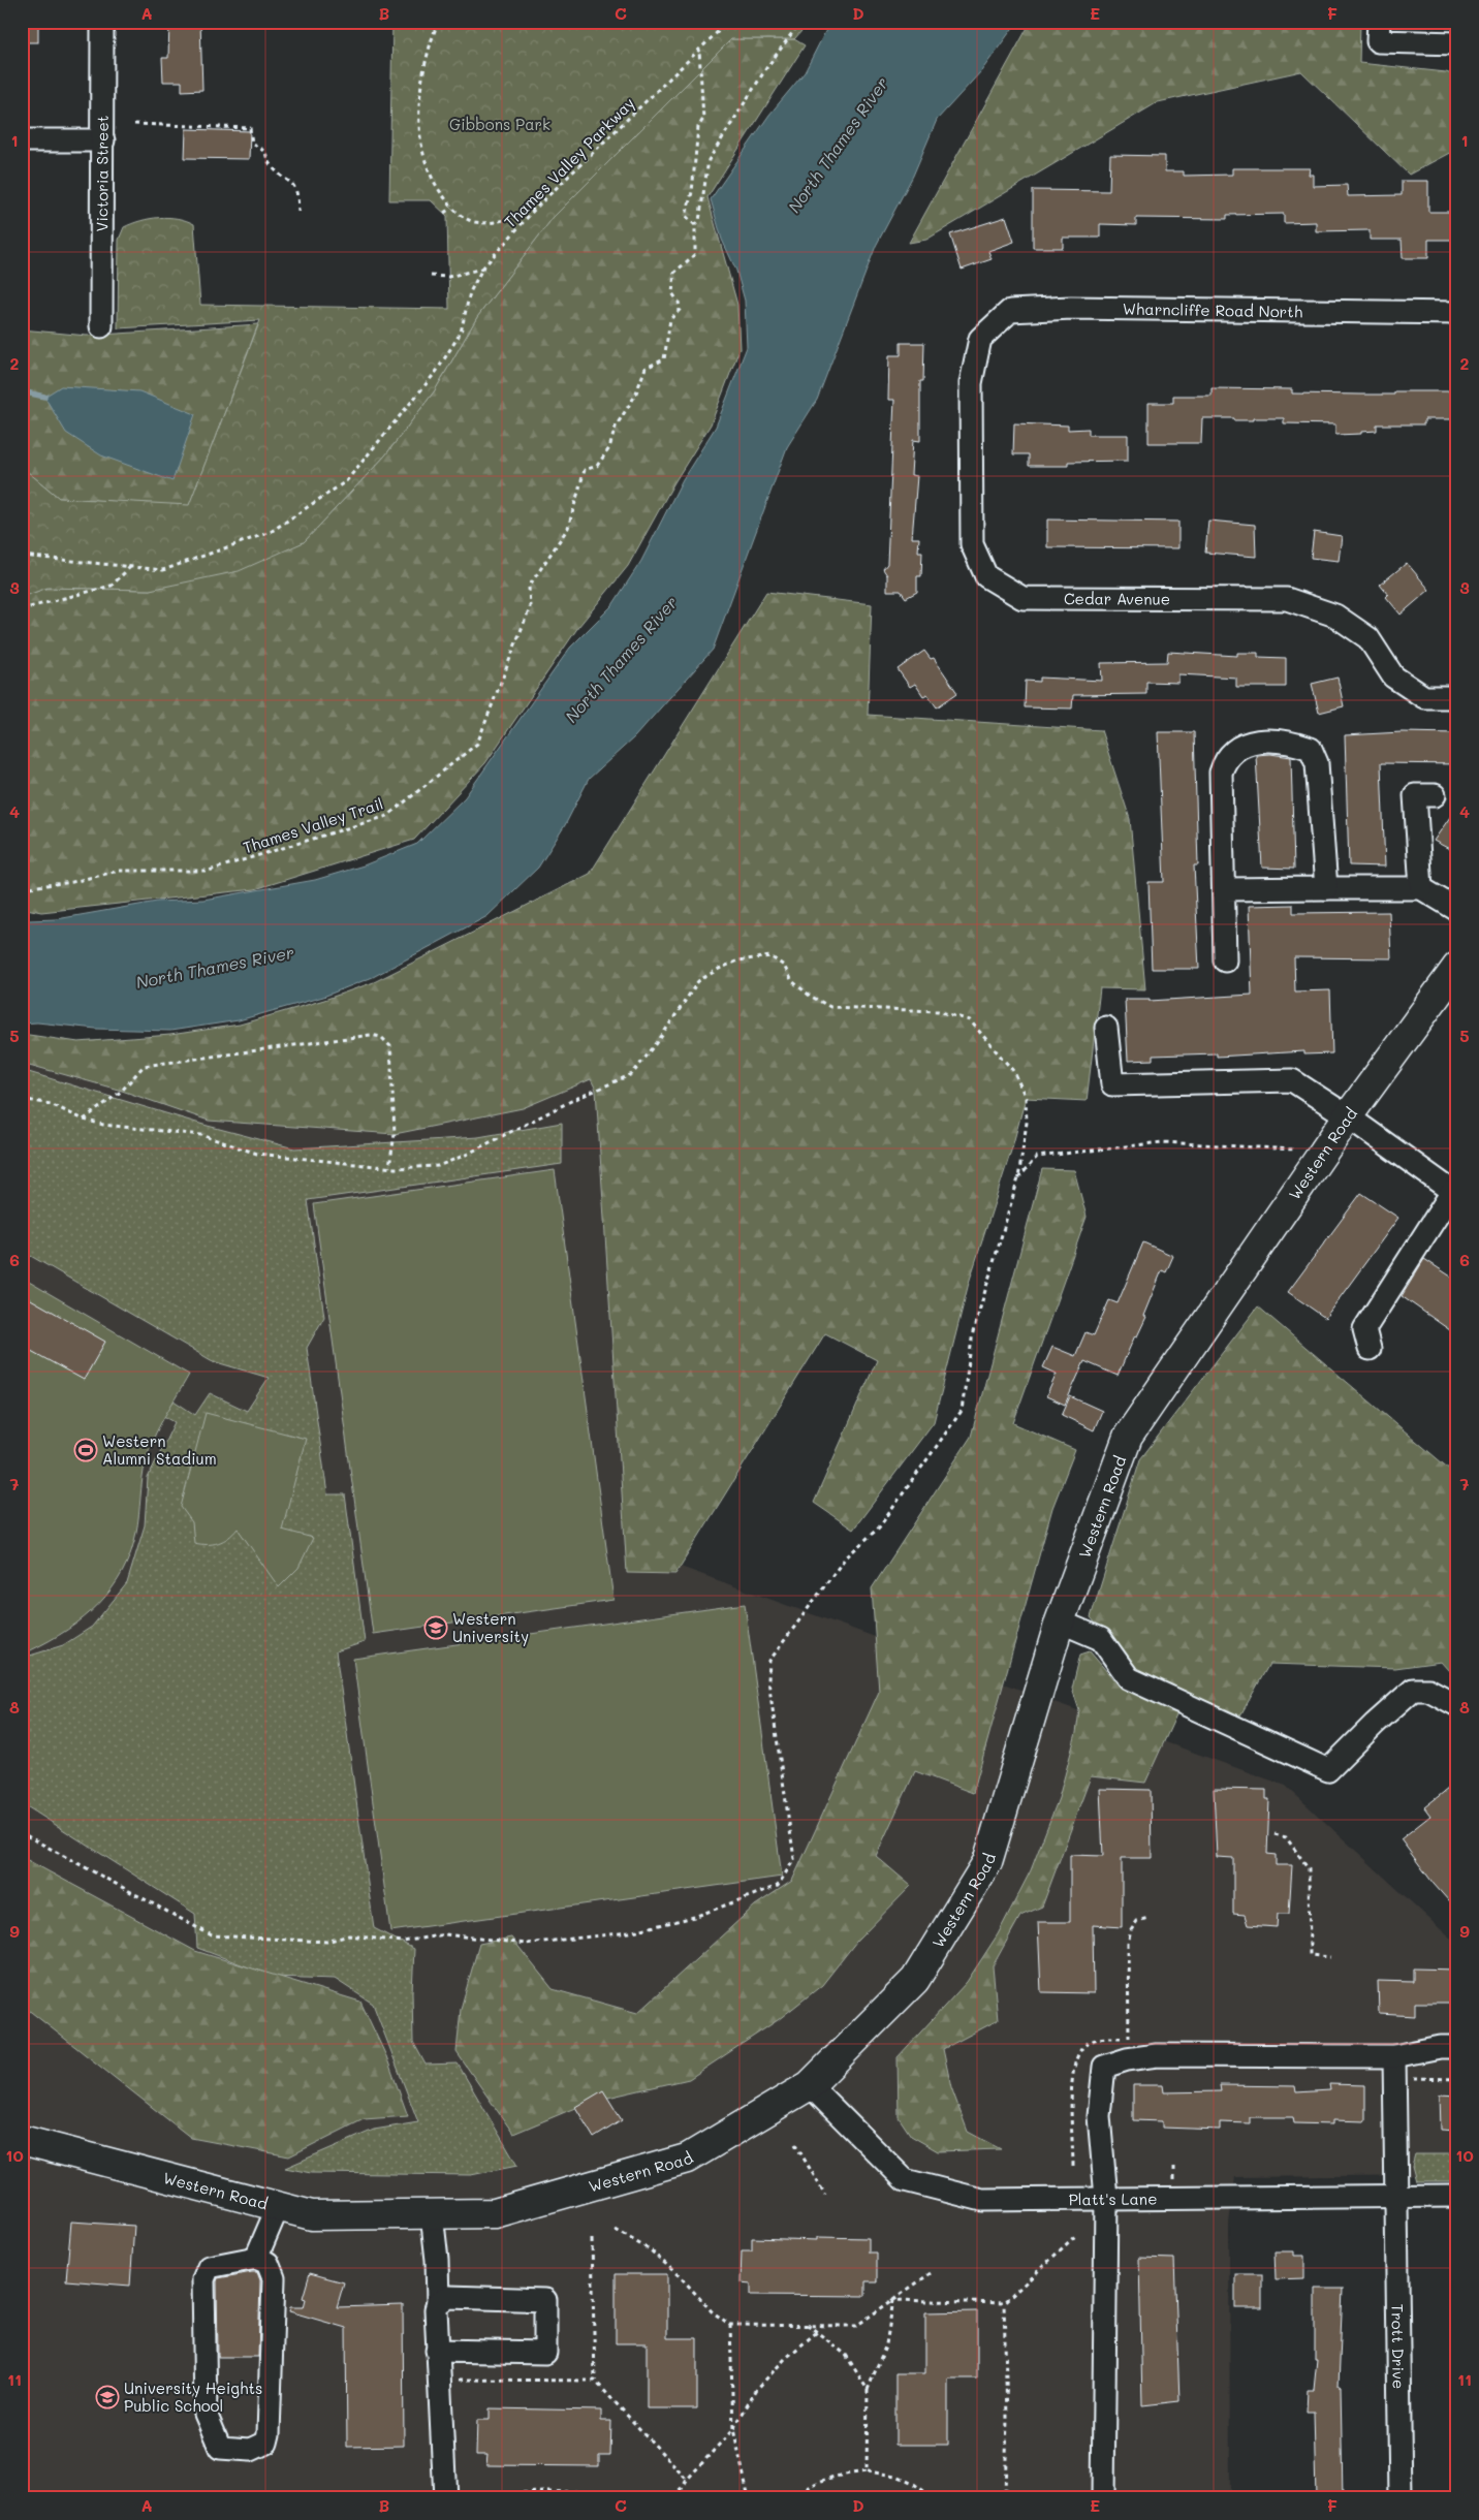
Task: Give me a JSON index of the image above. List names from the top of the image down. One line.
{"streets":{"main road":["Western Road"],"street":["Victoria Street","Wharncliffe Road North","Cedar Avenue","Platt's Lane","Trott Drive"],"path":["Thames Valley Parkway","Thames Valley Trail"]},"crossings":[["Wharncliffe Road North","Cedar Avenue"],["Western Road","Platt's Lane"],["Platt's Lane","Trott Drive"]],"water":["North Thames River"],"parks":["Gibbons Park"],"places":{"sports":["Western Alumni Stadium"],"school or university":["Western University","University Heights Public School"]},"grid":{"columns":["A","B","C","D","E","F"],"rows":["1","2","3","4","5","6","7","8","9","10","11"]}}
